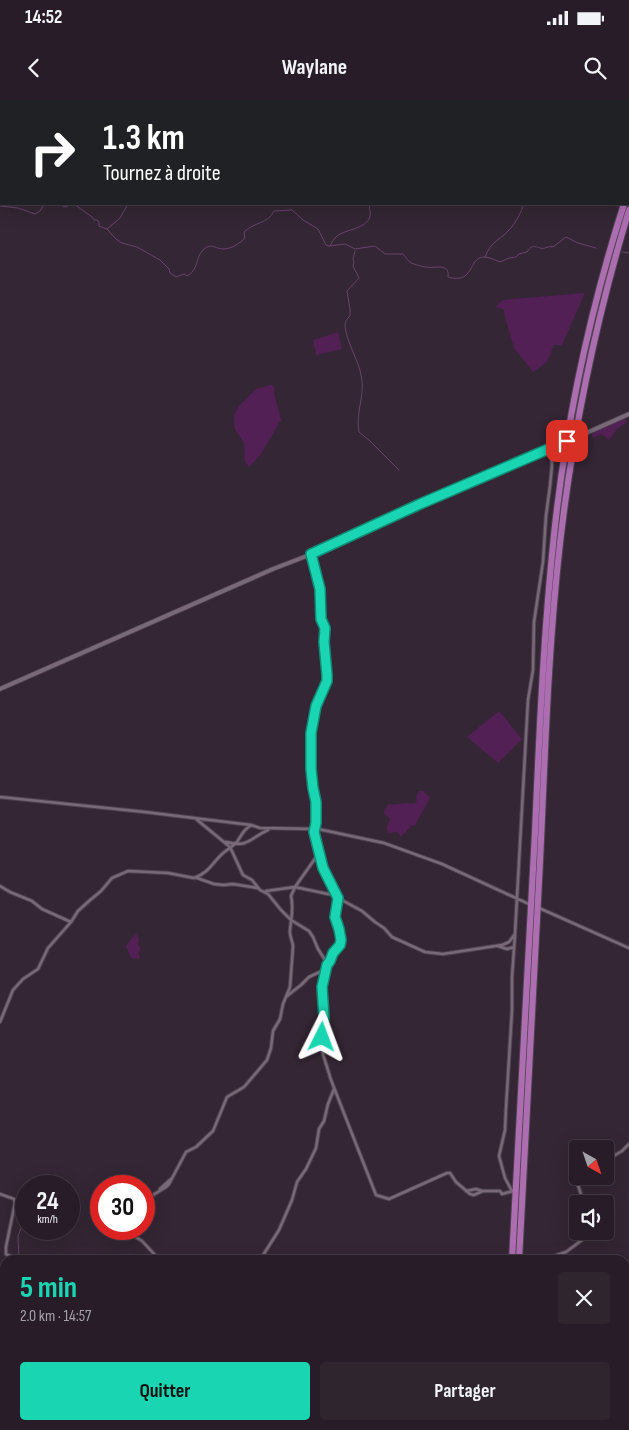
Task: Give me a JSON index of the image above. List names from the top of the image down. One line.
{"north":"bottom right","page":{"status":"14:52","header":"Waylane","turn":["1.3 km","Tournez à droite"],"speed":"24 km/h","limit":"30","heading":["5 min","2.0 km · 14:57"],"buttons":["Quitter","Partager"]}}
